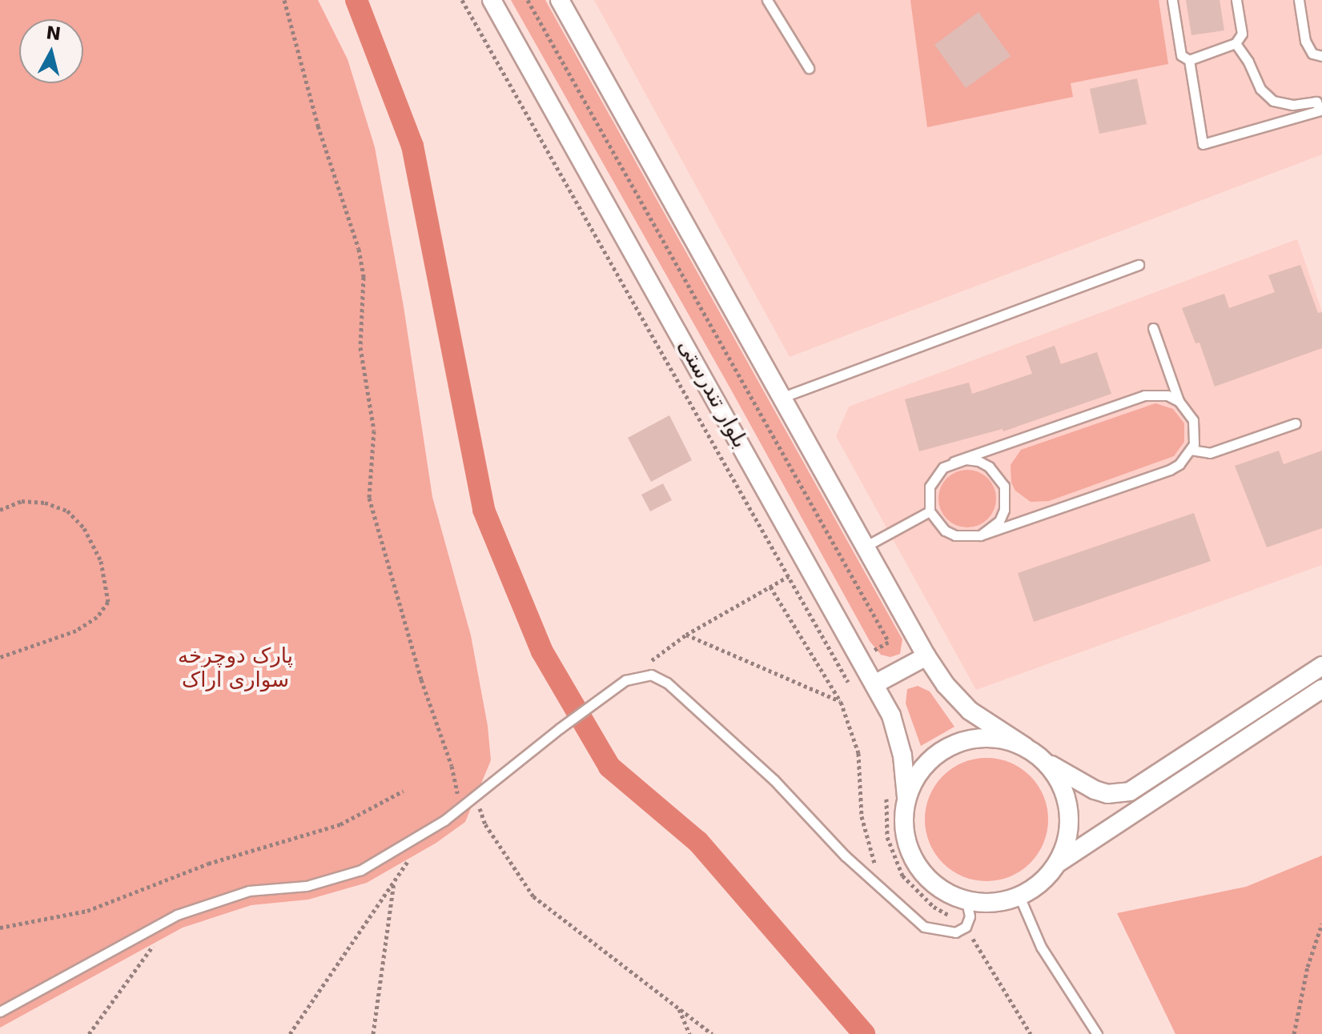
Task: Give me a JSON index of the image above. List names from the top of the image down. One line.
{"streets":{"street":["بلوار تندرستی"]},"parks":["پارک دوچرخه سواری اراک"],"north":"top"}
